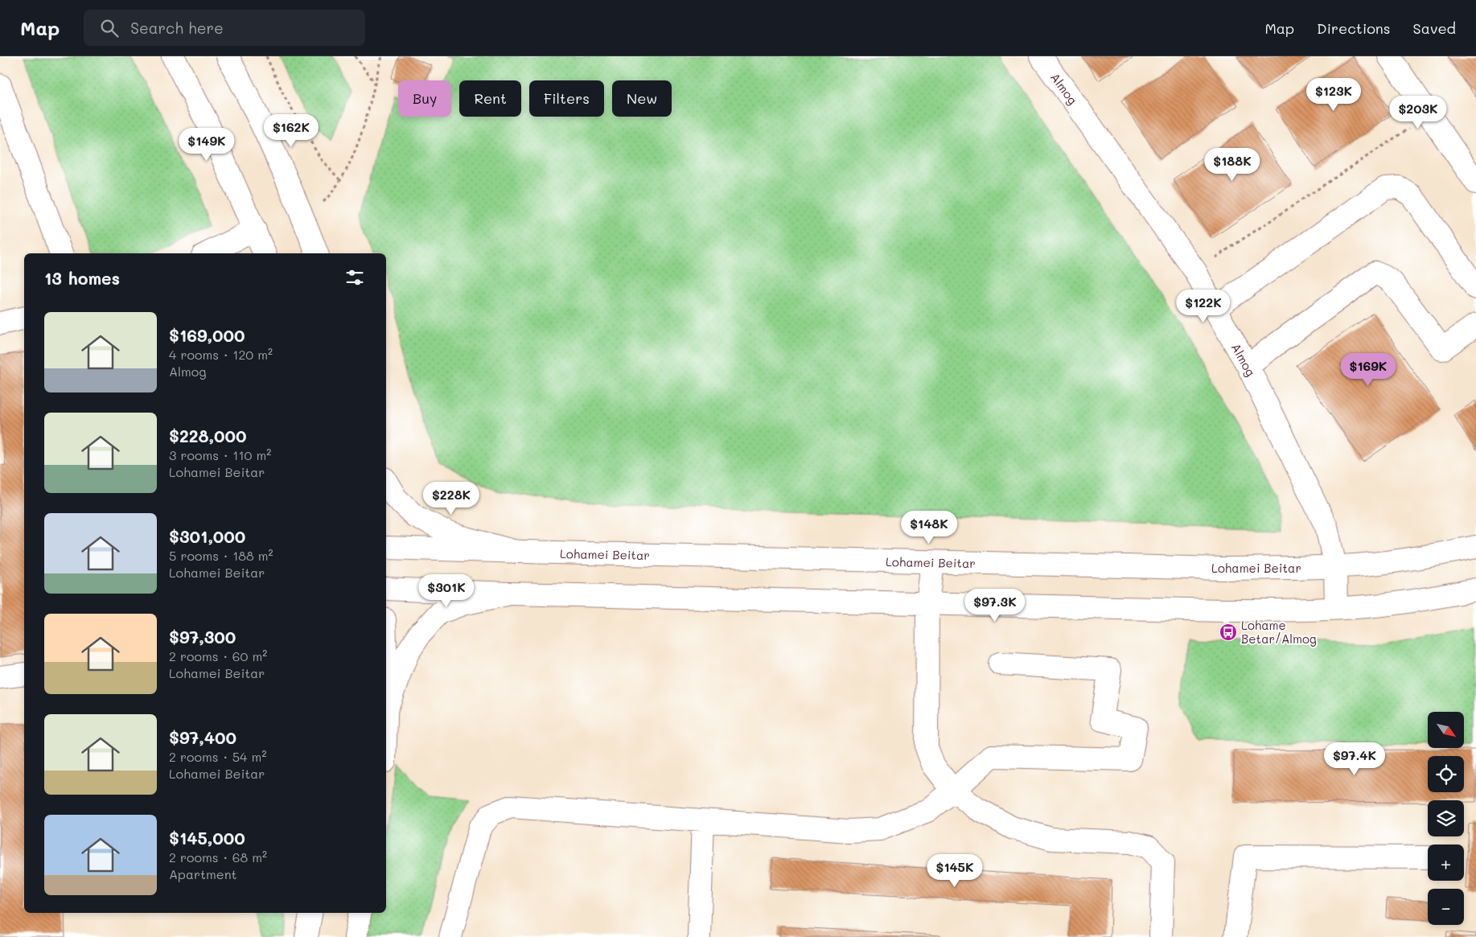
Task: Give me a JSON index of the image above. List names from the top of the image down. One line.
{"streets":{"street":["Almog","Lohamei Beitar"]},"crossings":[["Almog","Lohamei Beitar"]],"places":{"bus stop":["Lohame Betar/Almog"]},"north":"bottom right","page":{"header":"Map","search":"Search here","nav":["Map","Directions","Saved"],"price":["$123K","$203K","$162K","$149K","$188K","$122K","$169K","$228K","$148K","$301K","$97.3K","$97.4K","$145K"],"chip":["Buy","Rent","Filters","New"],"heading":"13 homes","list":[{"name":"$169,000","note":"4 rooms · 120 m² · Almog"},{"name":"$228,000","note":"3 rooms · 110 m² · Lohamei Beitar"},{"name":"$301,000","note":"5 rooms · 188 m² · Lohamei Beitar"},{"name":"$97,300","note":"2 rooms · 60 m² · Lohamei Beitar"},{"name":"$97,400","note":"2 rooms · 54 m² · Lohamei Beitar"},{"name":"$145,000","note":"2 rooms · 68 m² · Apartment"}],"map_buttons":["+","−"]}}
